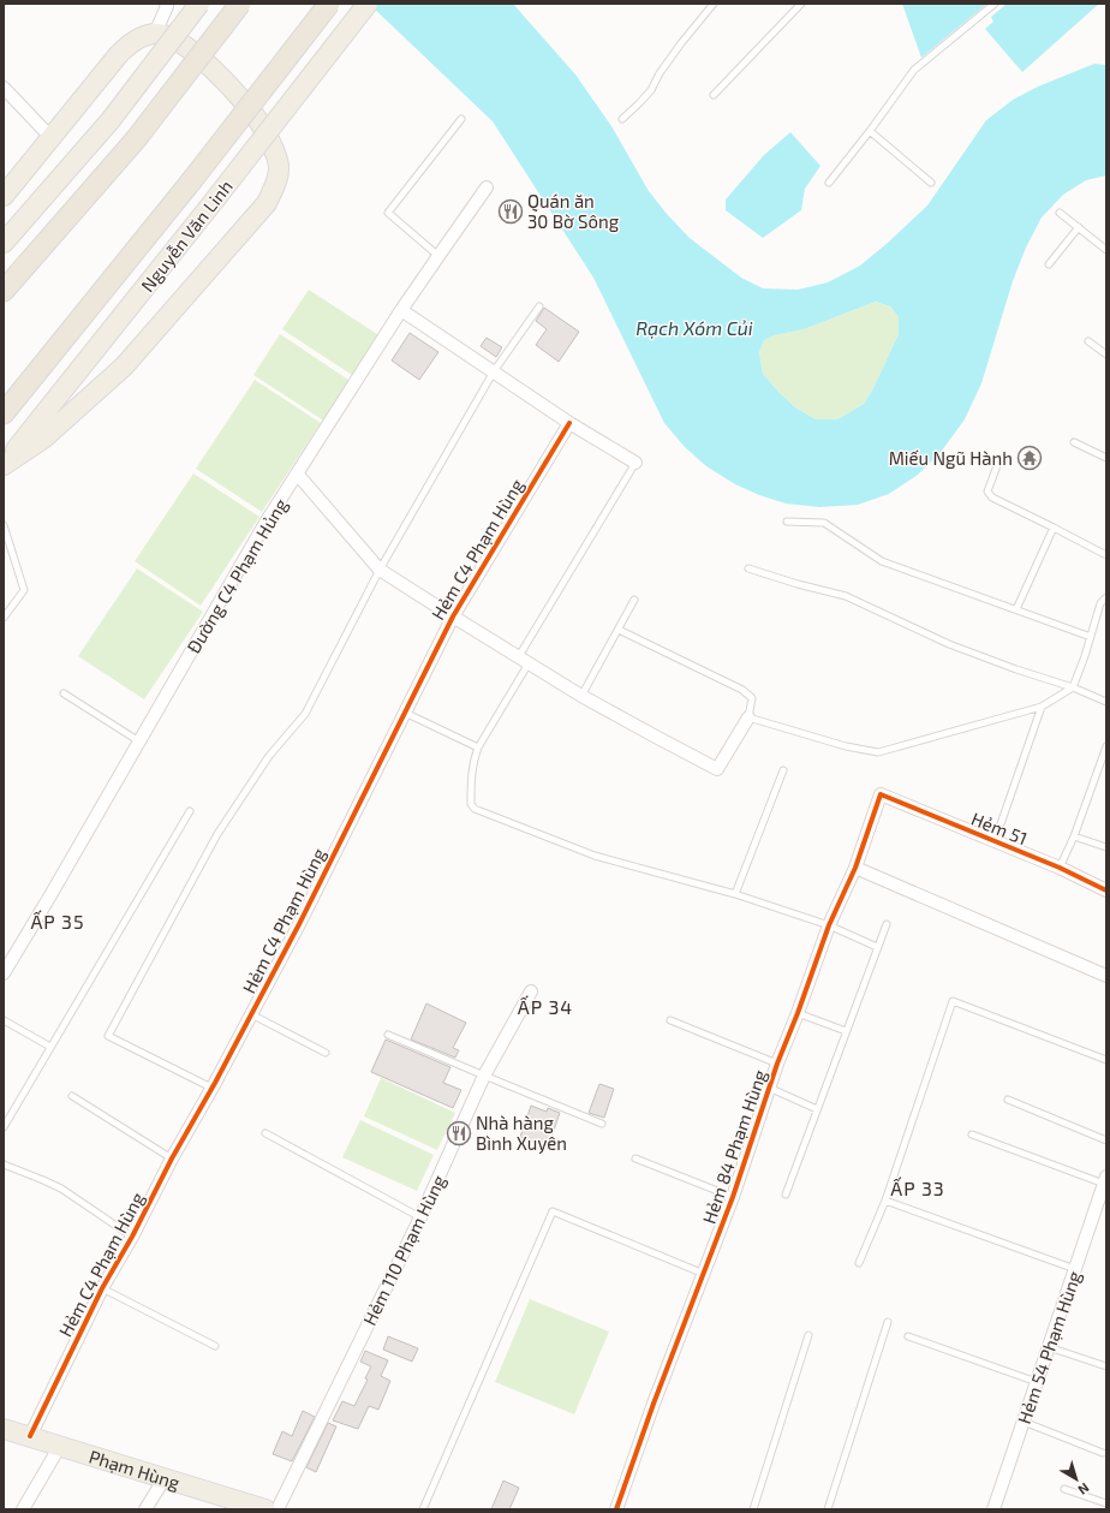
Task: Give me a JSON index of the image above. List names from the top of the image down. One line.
{"streets":{"highway":["Nguyễn Văn Linh"],"main road":["Phạm Hùng"],"street":["Hẻm C4 Phạm Hùng","Đường C4 Phạm Hủng","Hẻm 51","Hẻm 84 Phạm Hùng","Hẻm 110 Phạm Hùng","Hẻm 54 Phạm Hùng"]},"crossings":[["Hẻm C4 Phạm Hùng","Phạm Hùng"],["Hẻm 51","Hẻm 84 Phạm Hùng"]],"districts":["ẤP 35","ẤP 34","ẤP 33"],"water":["Rạch Xóm Củi"],"places":{"restaurant":["Quán ăn 30 Bờ Sông","Nhà hàng Bình Xuyên"],"temple":["Miếu Ngũ Hành"]},"north":"bottom right"}
